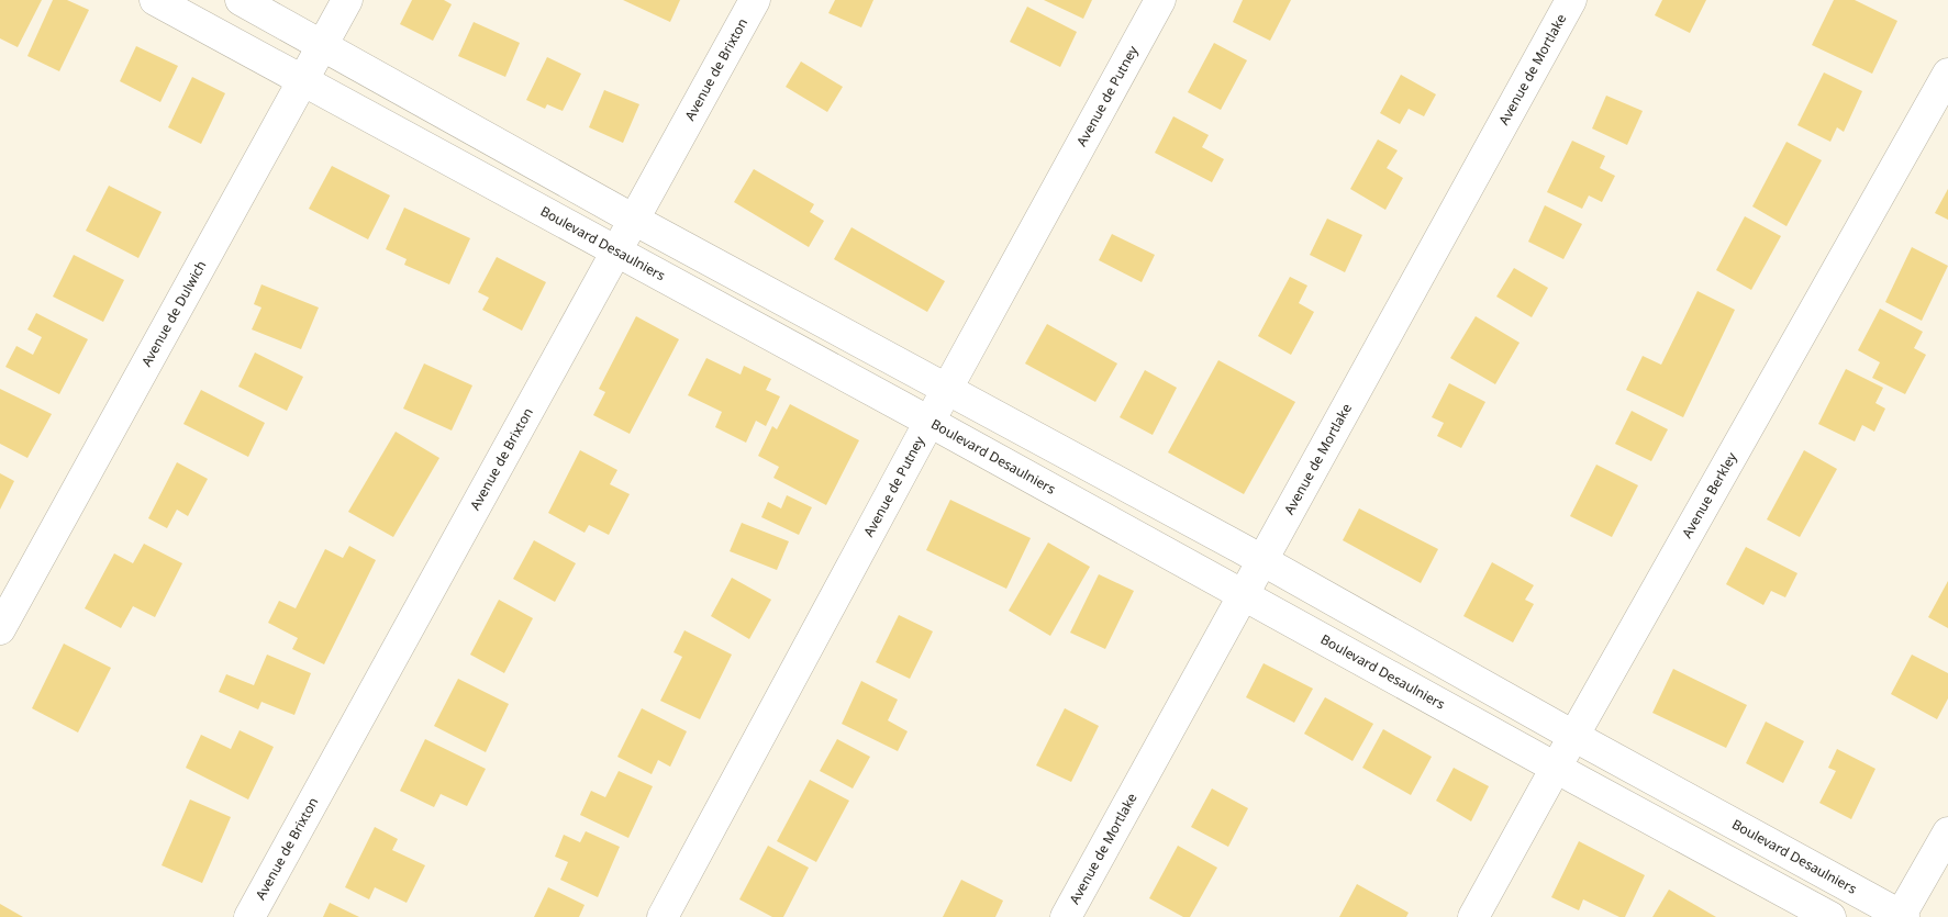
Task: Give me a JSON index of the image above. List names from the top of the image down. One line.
{"streets":{"street":["Avenue de Brixton","Avenue de Mortlake","Avenue de Putney","Boulevard Desaulniers","Avenue de Dulwich","Avenue Berkley"]},"crossings":[["Avenue de Brixton","Boulevard Desaulniers"],["Avenue de Mortlake","Boulevard Desaulniers"],["Avenue de Putney","Boulevard Desaulniers"],["Boulevard Desaulniers","Avenue de Dulwich"],["Boulevard Desaulniers","Avenue Berkley"]]}
